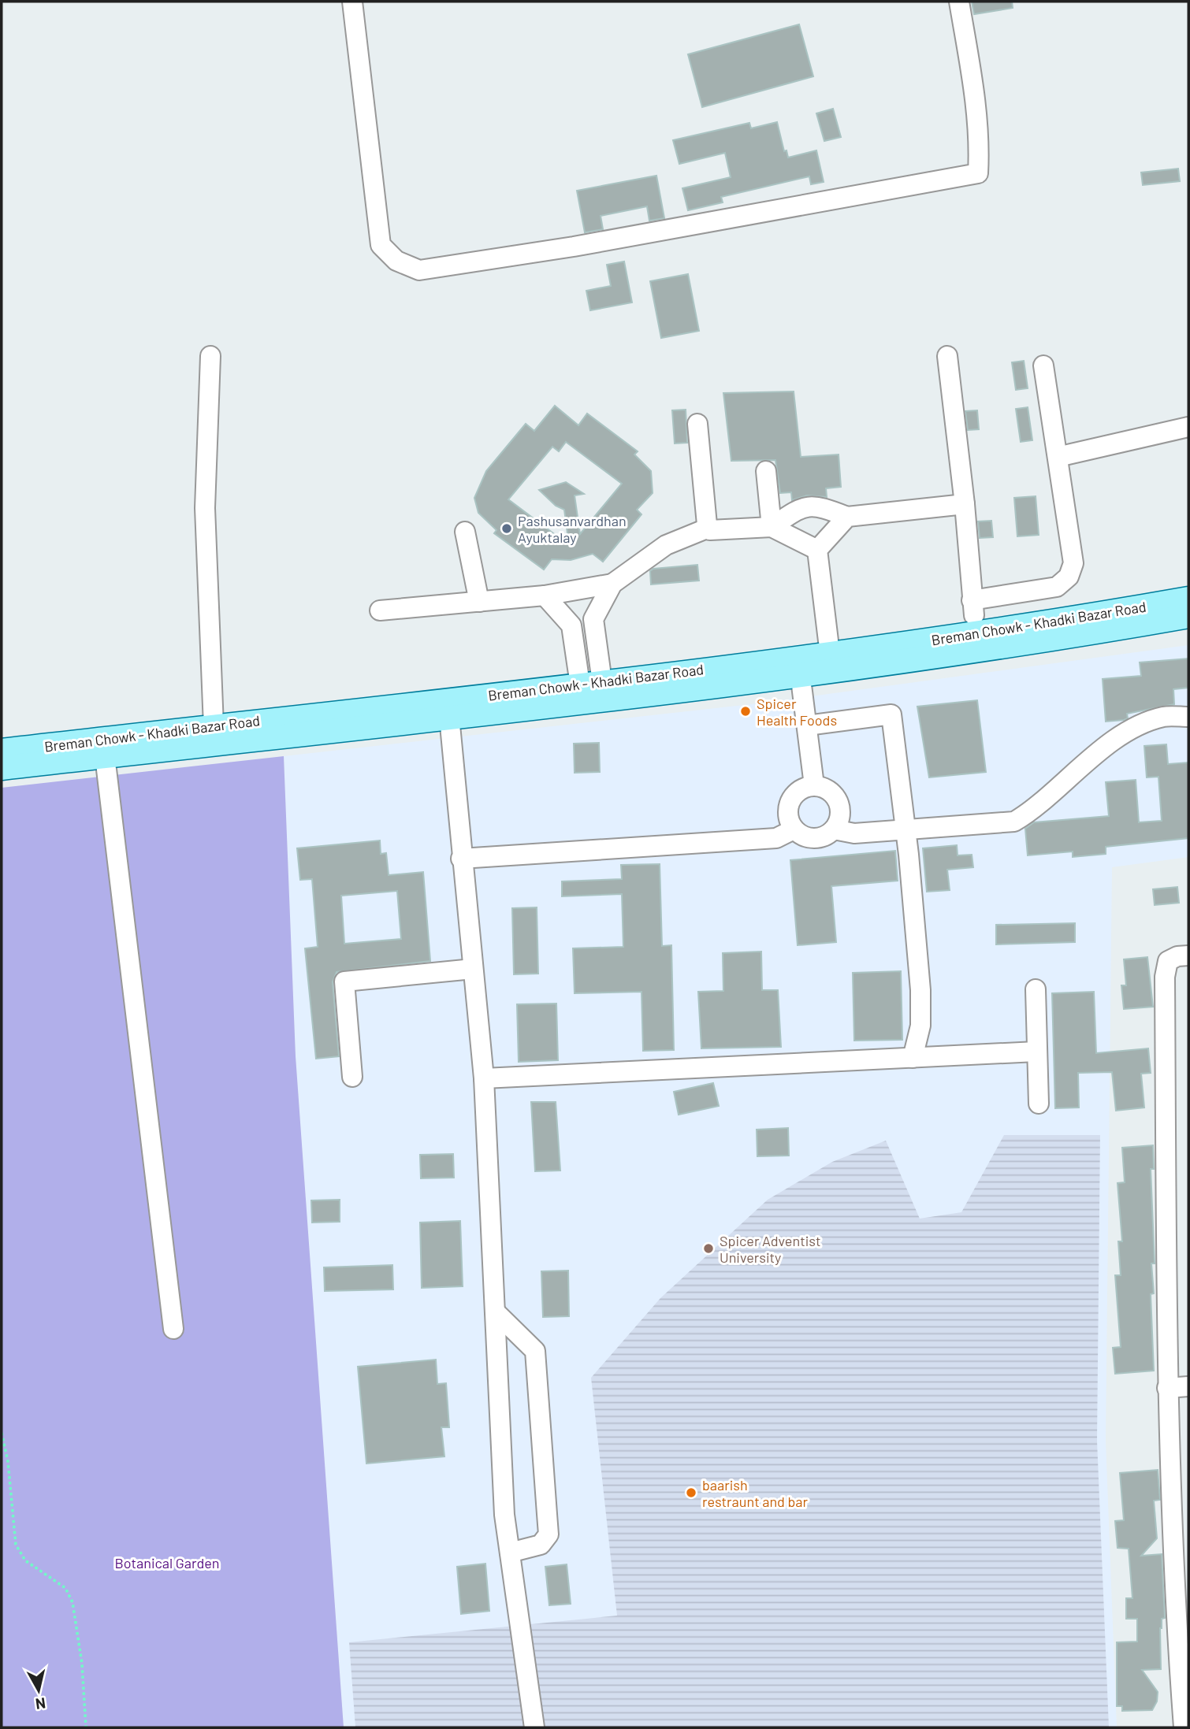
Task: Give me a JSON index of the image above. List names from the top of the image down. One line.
{"streets":{"main road":["Breman Chowk - Khadki Bazar Road"]},"parks":["Botanical Garden"],"places":["Pashusanvardhan Ayuktalay","Spicer Health Foods","Spicer Adventist University","baarish restraunt and bar"],"north":"bottom"}
